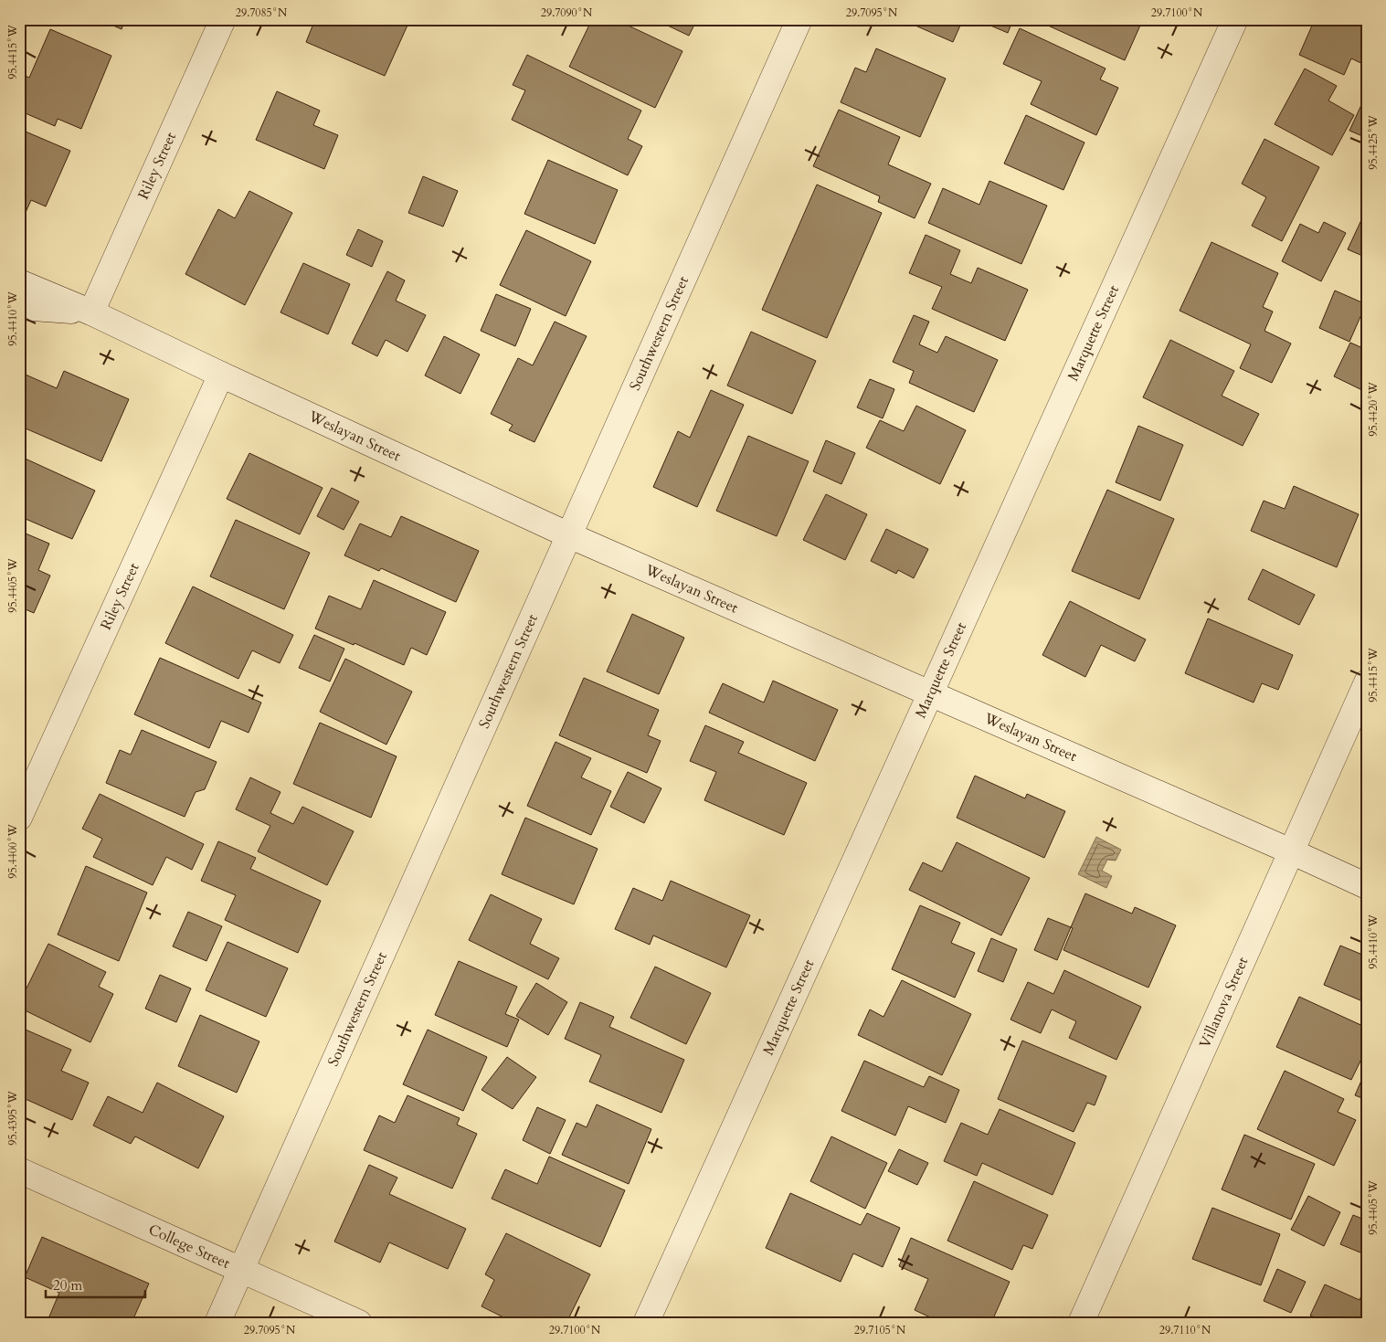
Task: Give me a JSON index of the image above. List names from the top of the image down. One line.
{"streets":{"street":["Riley Street","Southwestern Street","Marquette Street","Weslayan Street","Villanova Street","College Street"]},"crossings":[["Riley Street","Weslayan Street"],["Southwestern Street","Weslayan Street"],["Southwestern Street","College Street"],["Marquette Street","Weslayan Street"],["Weslayan Street","Villanova Street"]],"scale_bar":"20 m","coordinates":["29.7085°N","29.7090°N","29.7095°N","29.7100°N","95.4415°W","95.4425°W","95.4410°W","95.4420°W","95.4405°W","95.4400°W","95.4395°W","29.7105°N","29.7110°N"]}
